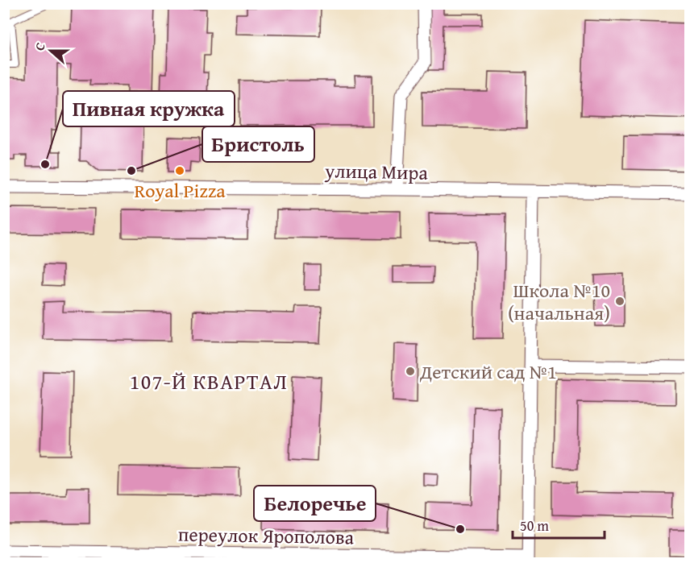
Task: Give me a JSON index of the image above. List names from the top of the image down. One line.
{"streets":{"street":["улица Мира","переулок Ярополова"]},"districts":["107-Й КВАРТАЛ"],"places":["Пивная кружка","Бристоль","Royal Pizza","Школа №10 (начальная)","Детский сад №1","Белоречье"],"scale_bar":"50 m","north":"left"}
